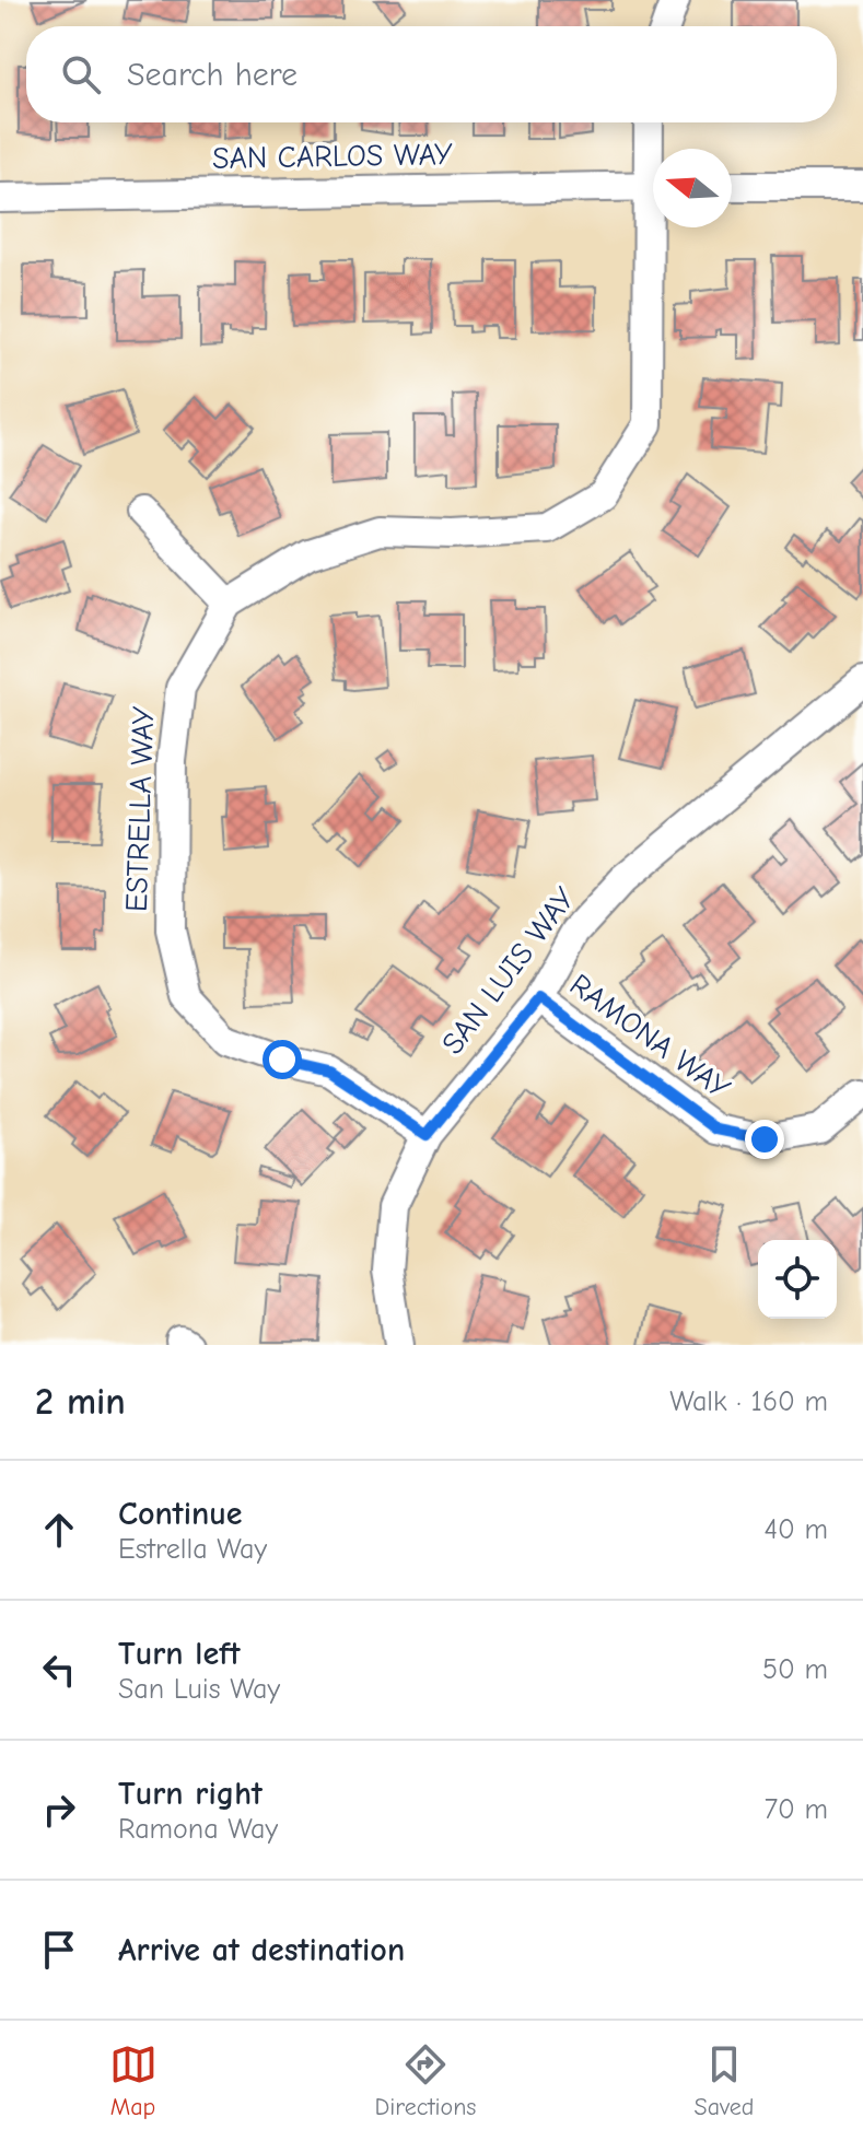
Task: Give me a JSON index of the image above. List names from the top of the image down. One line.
{"streets":{"street":["SAN CARLOS WAY","ESTRELLA WAY","SAN LUIS WAY","RAMONA WAY"]},"crossings":[["ESTRELLA WAY","SAN LUIS WAY"],["SAN LUIS WAY","RAMONA WAY"]],"north":"left","page":{"search":"Search here","heading":["2 min","Walk · 160 m"],"list":[["Continue","Estrella Way","40 m"],["Turn left","San Luis Way","50 m"],["Turn right","Ramona Way","70 m"],"Arrive at destination"],"nav":["Map","Directions","Saved"]}}
